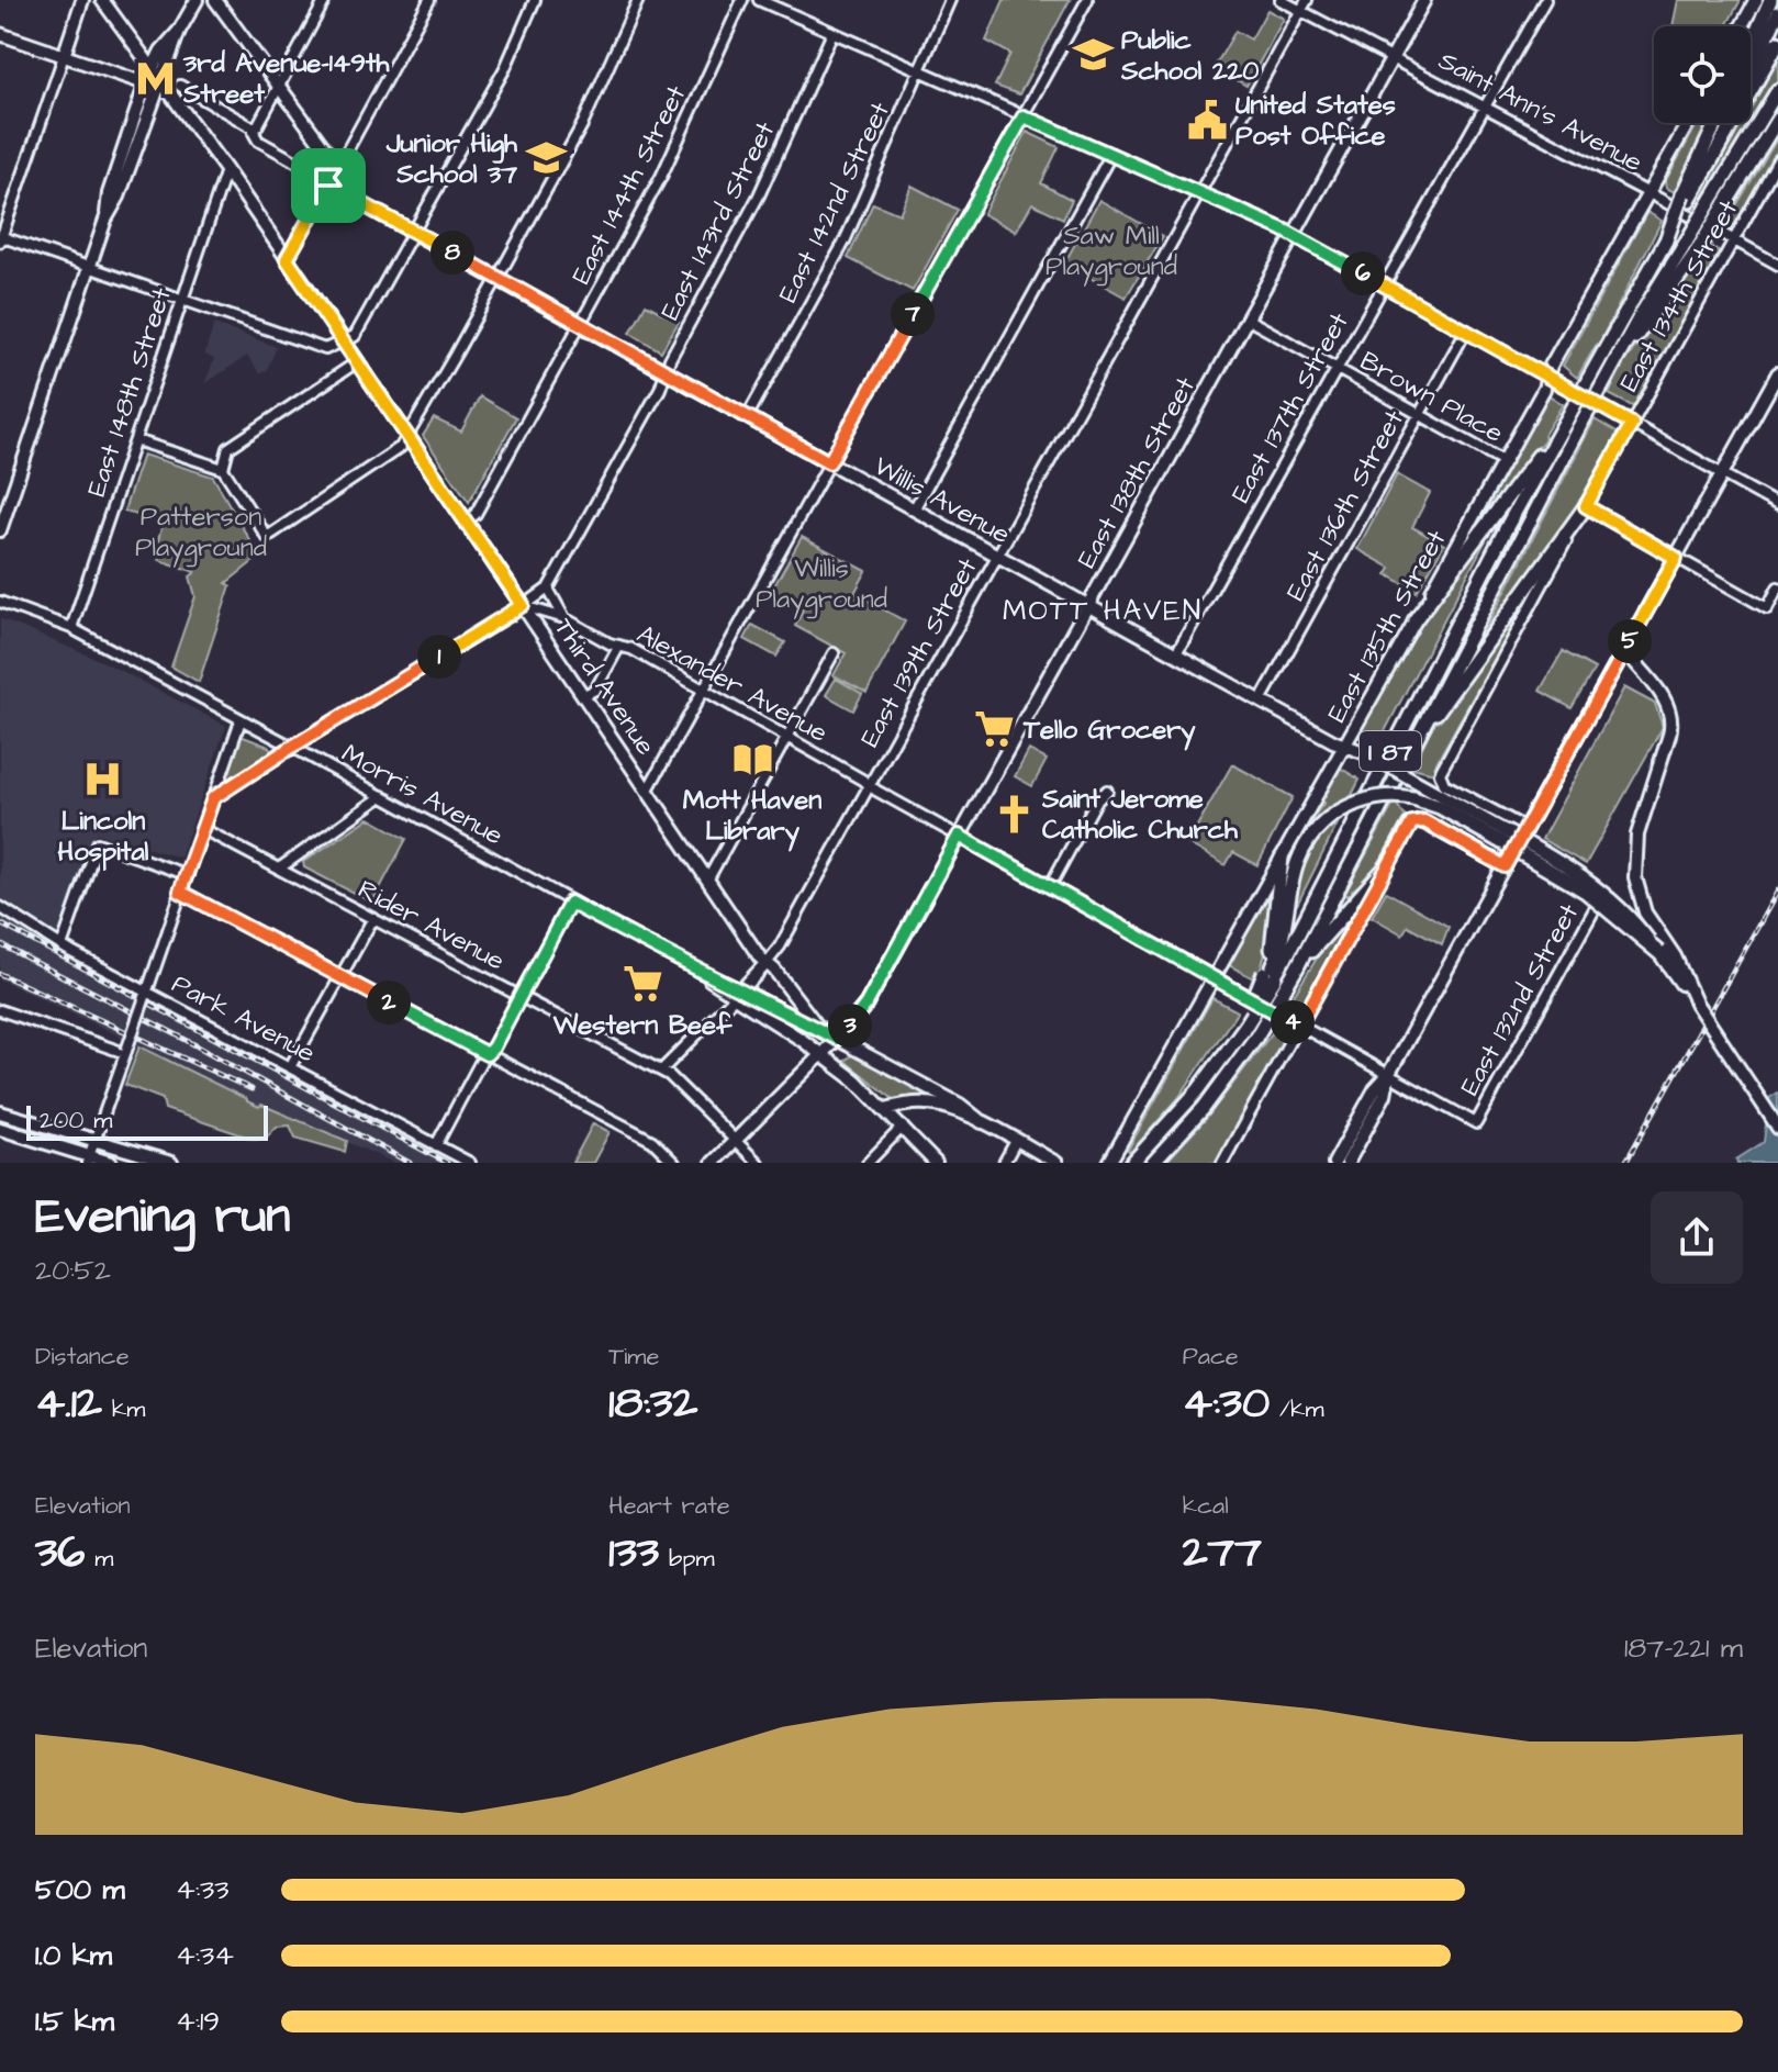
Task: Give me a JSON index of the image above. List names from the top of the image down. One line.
{"streets":{"highway":["I 87"],"main road":["East 138th Street","Willis Avenue","East 135th Street","East 139th Street","Third Avenue"],"street":["Saint Ann's Avenue","East 144th Street","East 142nd Street","East 143rd Street","East 134th Street","East 148th Street","Brown Place","East 137th Street","East 136th Street","Alexander Avenue","Morris Avenue","Rider Avenue","East 132nd Street","Park Avenue"]},"crossings":[["Saint Ann's Avenue","East 134th Street"],["Saint Ann's Avenue","East 137th Street"],["Saint Ann's Avenue","East 138th Street"],["Saint Ann's Avenue","East 135th Street"],["Saint Ann's Avenue","East 139th Street"],["East 144th Street","Willis Avenue"],["East 144th Street","Third Avenue"],["East 142nd Street","Willis Avenue"],["East 143rd Street","Willis Avenue"],["East 143rd Street","Alexander Avenue"],["East 143rd Street","Third Avenue"],["East 143rd Street","Morris Avenue"],["East 148th Street","Third Avenue"],["East 148th Street","Morris Avenue"],["Brown Place","East 137th Street"],["Brown Place","East 138th Street"],["Brown Place","East 136th Street"],["Brown Place","East 135th Street"],["East 137th Street","Willis Avenue"],["East 138th Street","Willis Avenue"],["East 138th Street","Alexander Avenue"],["East 138th Street","Third Avenue"],["East 138th Street","Rider Avenue"],["Willis Avenue","East 136th Street"],["Willis Avenue","East 135th Street"],["Willis Avenue","East 139th Street"],["East 135th Street","Alexander Avenue"],["East 139th Street","Alexander Avenue"],["East 139th Street","Third Avenue"],["East 139th Street","Morris Avenue"],["East 139th Street","Rider Avenue"],["Alexander Avenue","Third Avenue"],["Alexander Avenue","East 132nd Street"]],"districts":["MOTT HAVEN"],"parks":["Saw Mill Playground","Patterson Playground","Willis Playground"],"places":{"school or university":["Public School 220","Junior High School 37"],"metro station":["3rd Avenue–149th Street"],"public building":["United States Post Office"],"supermarket":["Tello Grocery","Western Beef"],"library":["Mott Haven Library"],"hospital":["Lincoln Hospital"],"church":["Saint Jerome Catholic Church"]},"scale_bar":"200 m","page":{"pins":["8","6","7","5","1","2","4","3"],"scale":"200 m","heading":["Evening run","20:52"],"stats":[["Distance","4.12 km"],["Time","18:32"],["Pace","4:30 /km"],["Elevation","36 m"],["Heart rate","133 bpm"],["kcal","277"]],"chart":["Elevation","187–221 m"],"list":[{"name":"500 m","note":"4:33"},{"name":"1.0 km","note":"4:34"},{"name":"1.5 km","note":"4:19"}]}}
